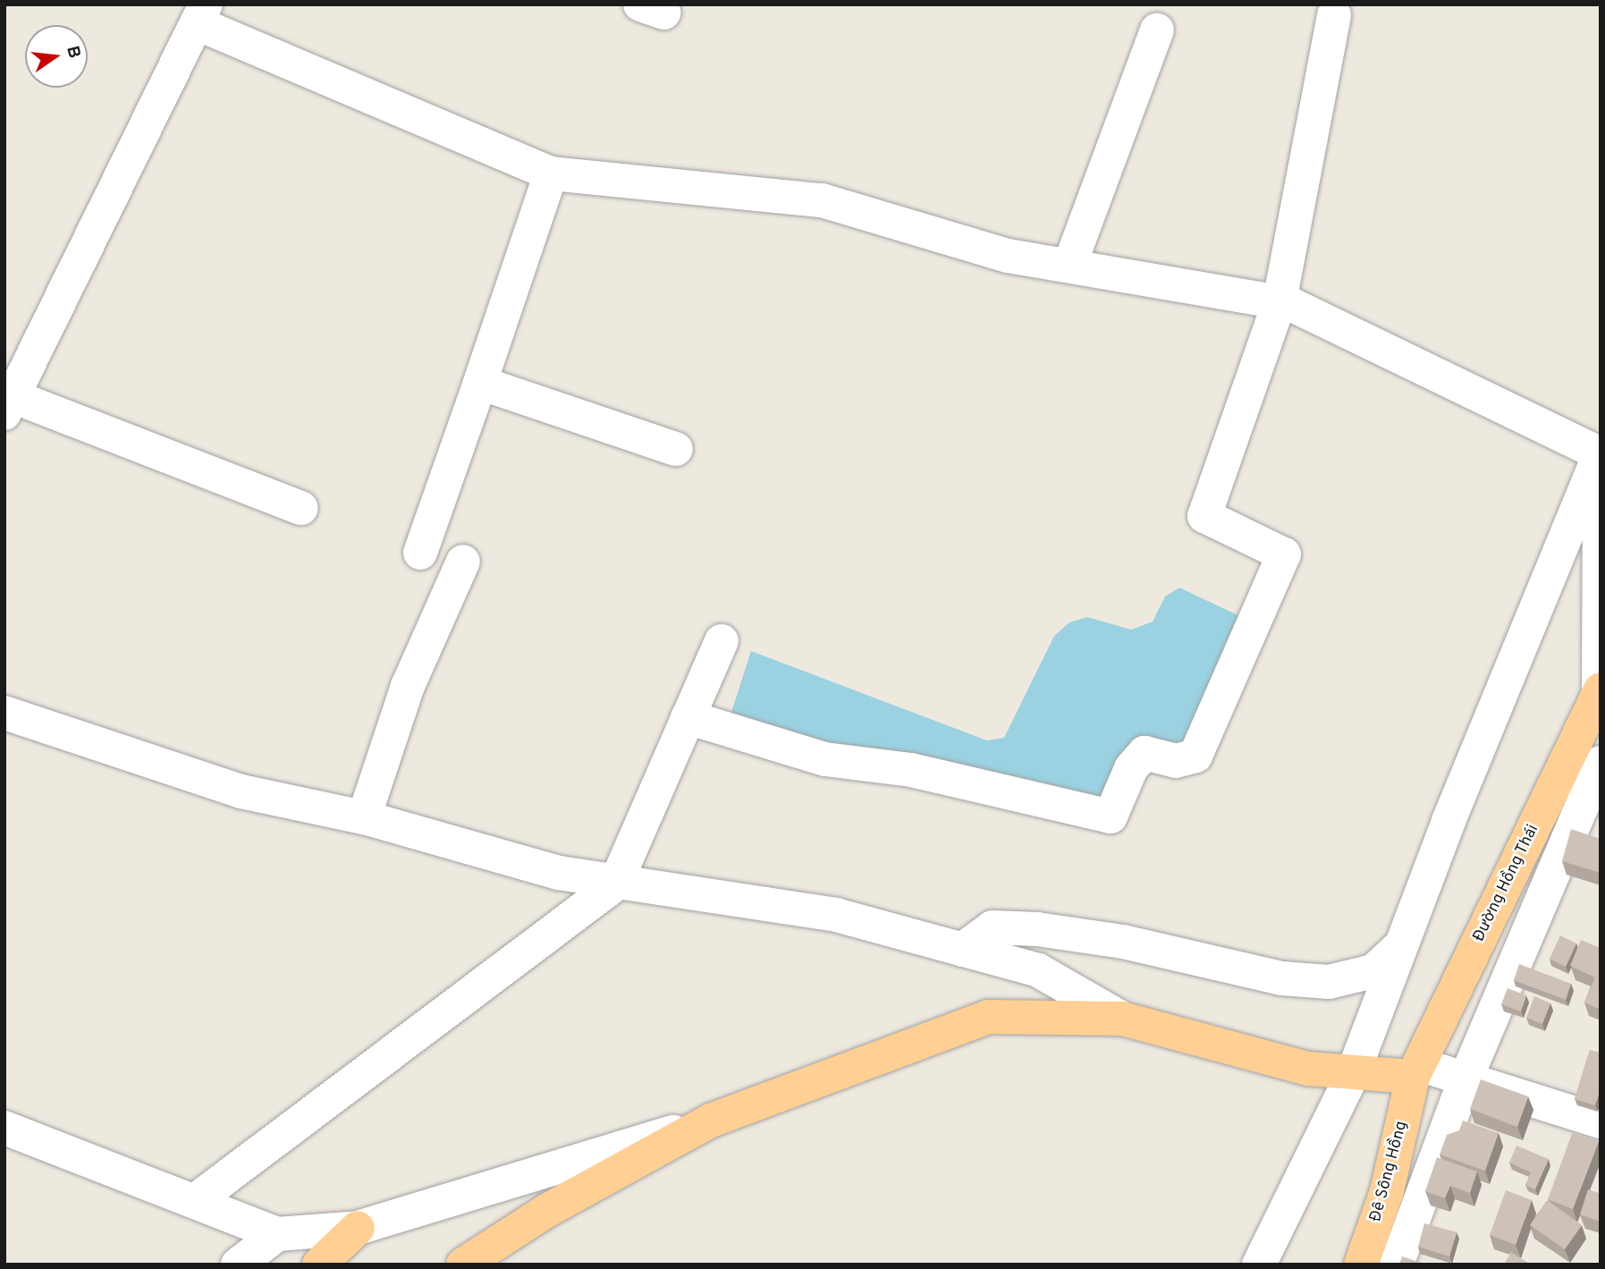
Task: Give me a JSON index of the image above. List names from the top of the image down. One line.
{"streets":{"main road":["Đường Hồng Thái","Đê Sông Hồng"]},"crossings":[["Đường Hồng Thái","Đê Sông Hồng"]],"north":"right"}
